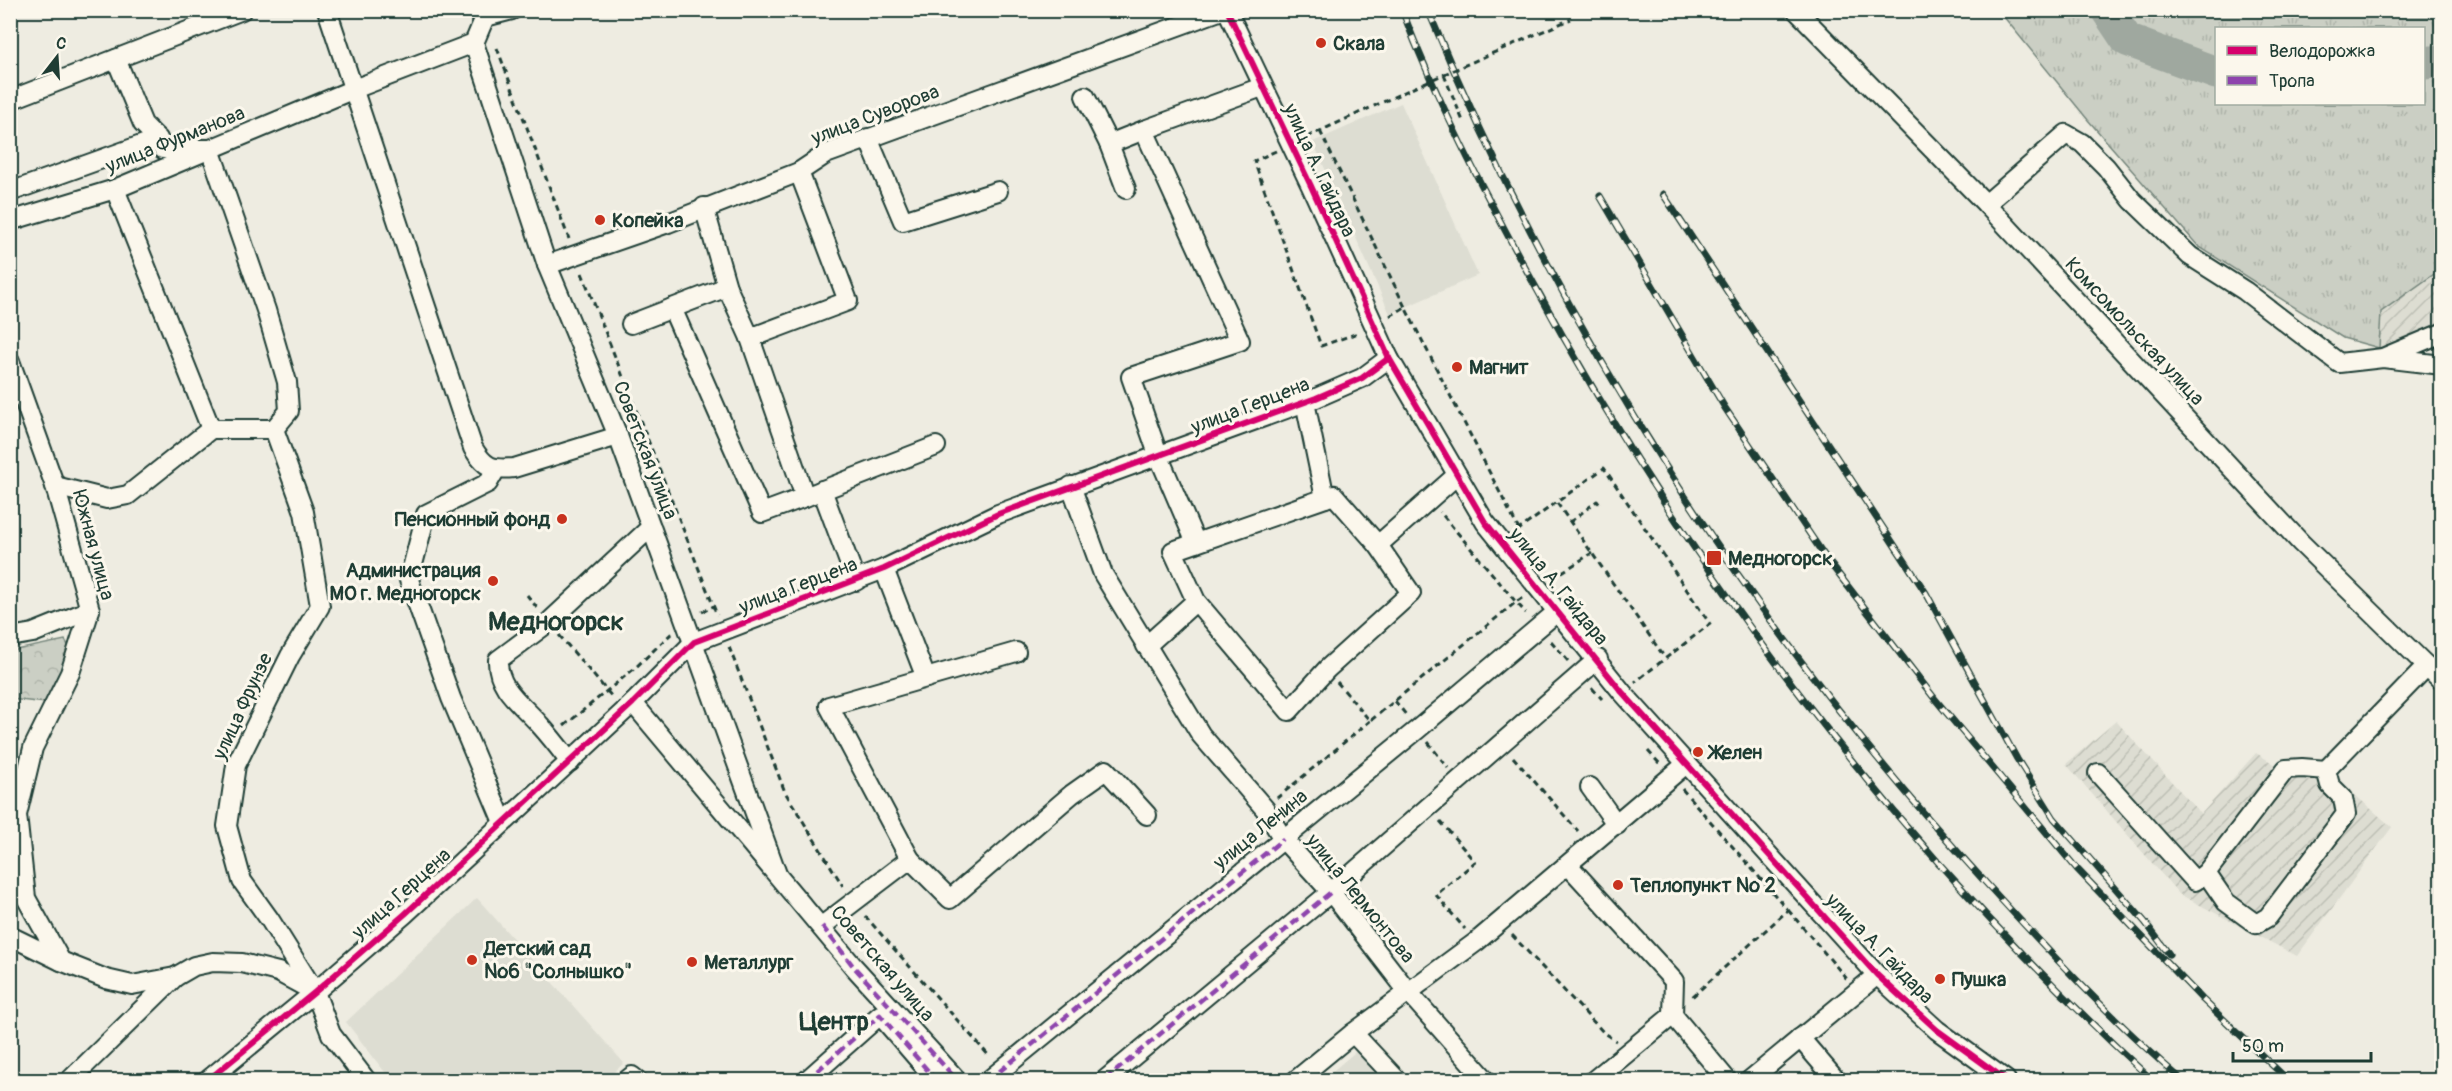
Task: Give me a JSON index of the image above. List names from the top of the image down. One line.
{"streets":{"street":["улица Суворова","улица Фурманова","улица А. Гайдара","Комсомольская улица","улица Герцена","Советская улица","Южная улица","улица Фрунзе","улица Ленина","улица Лермонтова"]},"crossings":[["улица Суворова","улица А. Гайдара"],["улица Суворова","Советская улица"],["улица Фурманова","Советская улица"],["улица А. Гайдара","улица Герцена"],["улица А. Гайдара","улица Ленина"],["улица Герцена","Советская улица"],["улица Герцена","улица Фрунзе"],["улица Герцена","улица Лермонтова"],["улица Ленина","улица Лермонтова"]],"districts":["Медногорск","Центр"],"places":{"other":["Скала","Копейка","Магнит","Пенсионный фонд","Администрация МО г. Медногорск","Желен","Теплопункт № 2","Детский сад №6 \"Солнышко\"","Металлург","Пушка"],"transit":["Медногорск"]},"legend":["Велодорожка","Тропа"],"scale_bar":"50 m","north":"top"}
